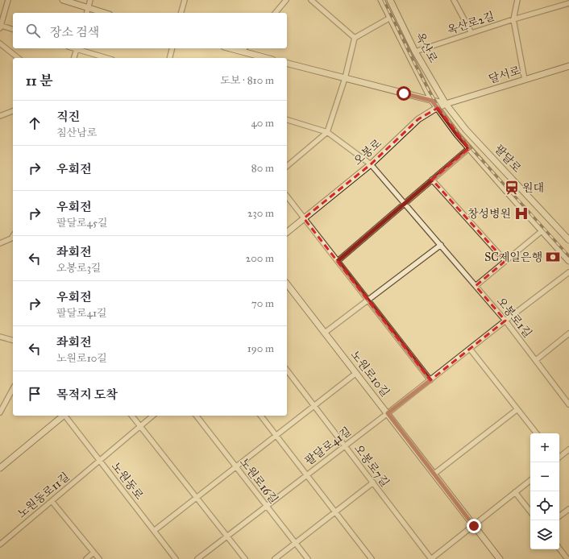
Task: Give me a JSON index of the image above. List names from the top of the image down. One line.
{"streets":{"main road":["옥산로","달서로","오봉로","팔달로","노원로10길"],"street":["옥산로2길","오봉로1길","팔달로41길","오봉로7길","노원동로","노원로16길","노원동로11길"]},"crossings":[["옥산로2길","옥산로"],["옥산로","달서로"],["옥산로","오봉로"],["옥산로","팔달로"],["달서로","오봉로"],["달서로","팔달로"],["오봉로","팔달로"],["오봉로","오봉로1길"],["오봉로1길","팔달로41길"],["노원로10길","팔달로41길"],["팔달로41길","오봉로7길"],["팔달로41길","노원로16길"],["노원동로","노원동로11길"]],"places":{"station":["원대"],"hospital":["창성병원"],"bank":["SC제일은행"]},"page":{"search":"장소 검색","heading":["11 분","도보 · 810 m"],"list":[["직진","침산남로","40 m"],["우회전","80 m"],["우회전","팔달로45길","230 m"],["좌회전","오봉로3길","200 m"],["우회전","팔달로41길","70 m"],["좌회전","노원로10길","190 m"],"목적지 도착"],"map_buttons":["+","−"]}}
